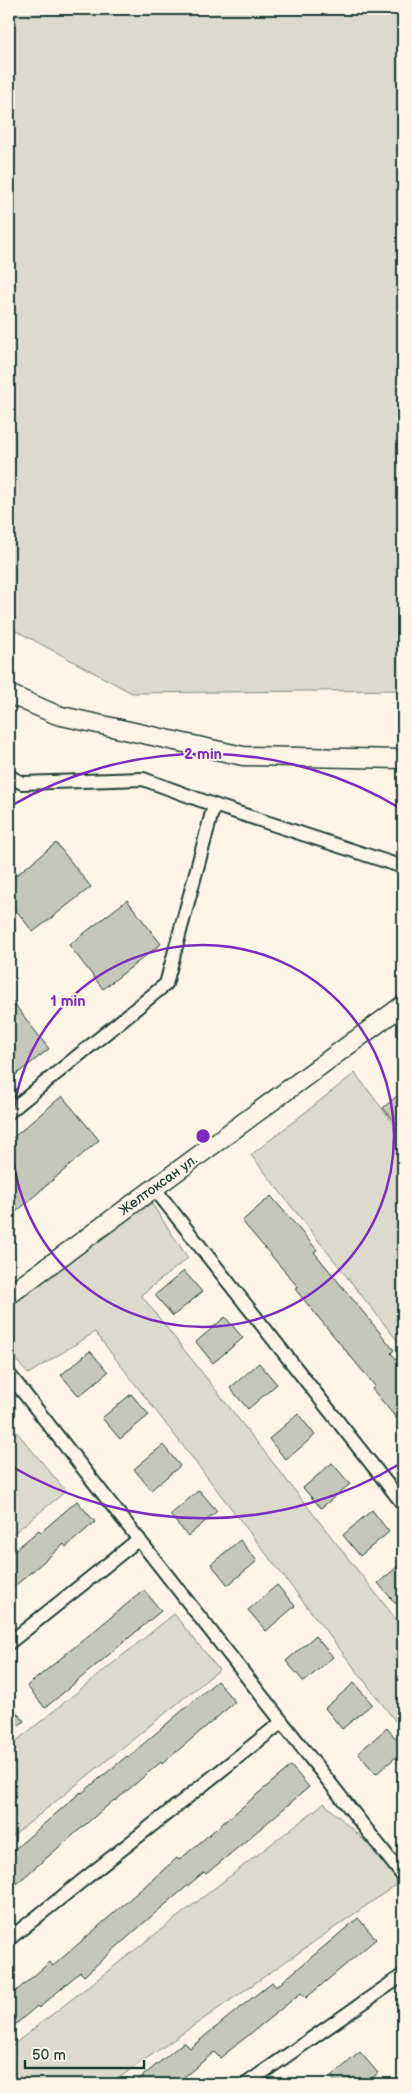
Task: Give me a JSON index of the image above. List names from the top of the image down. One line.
{"streets":{"street":["Желтоксан ул."]},"scale_bar":"50 m","rings":["2 min","1 min"]}
